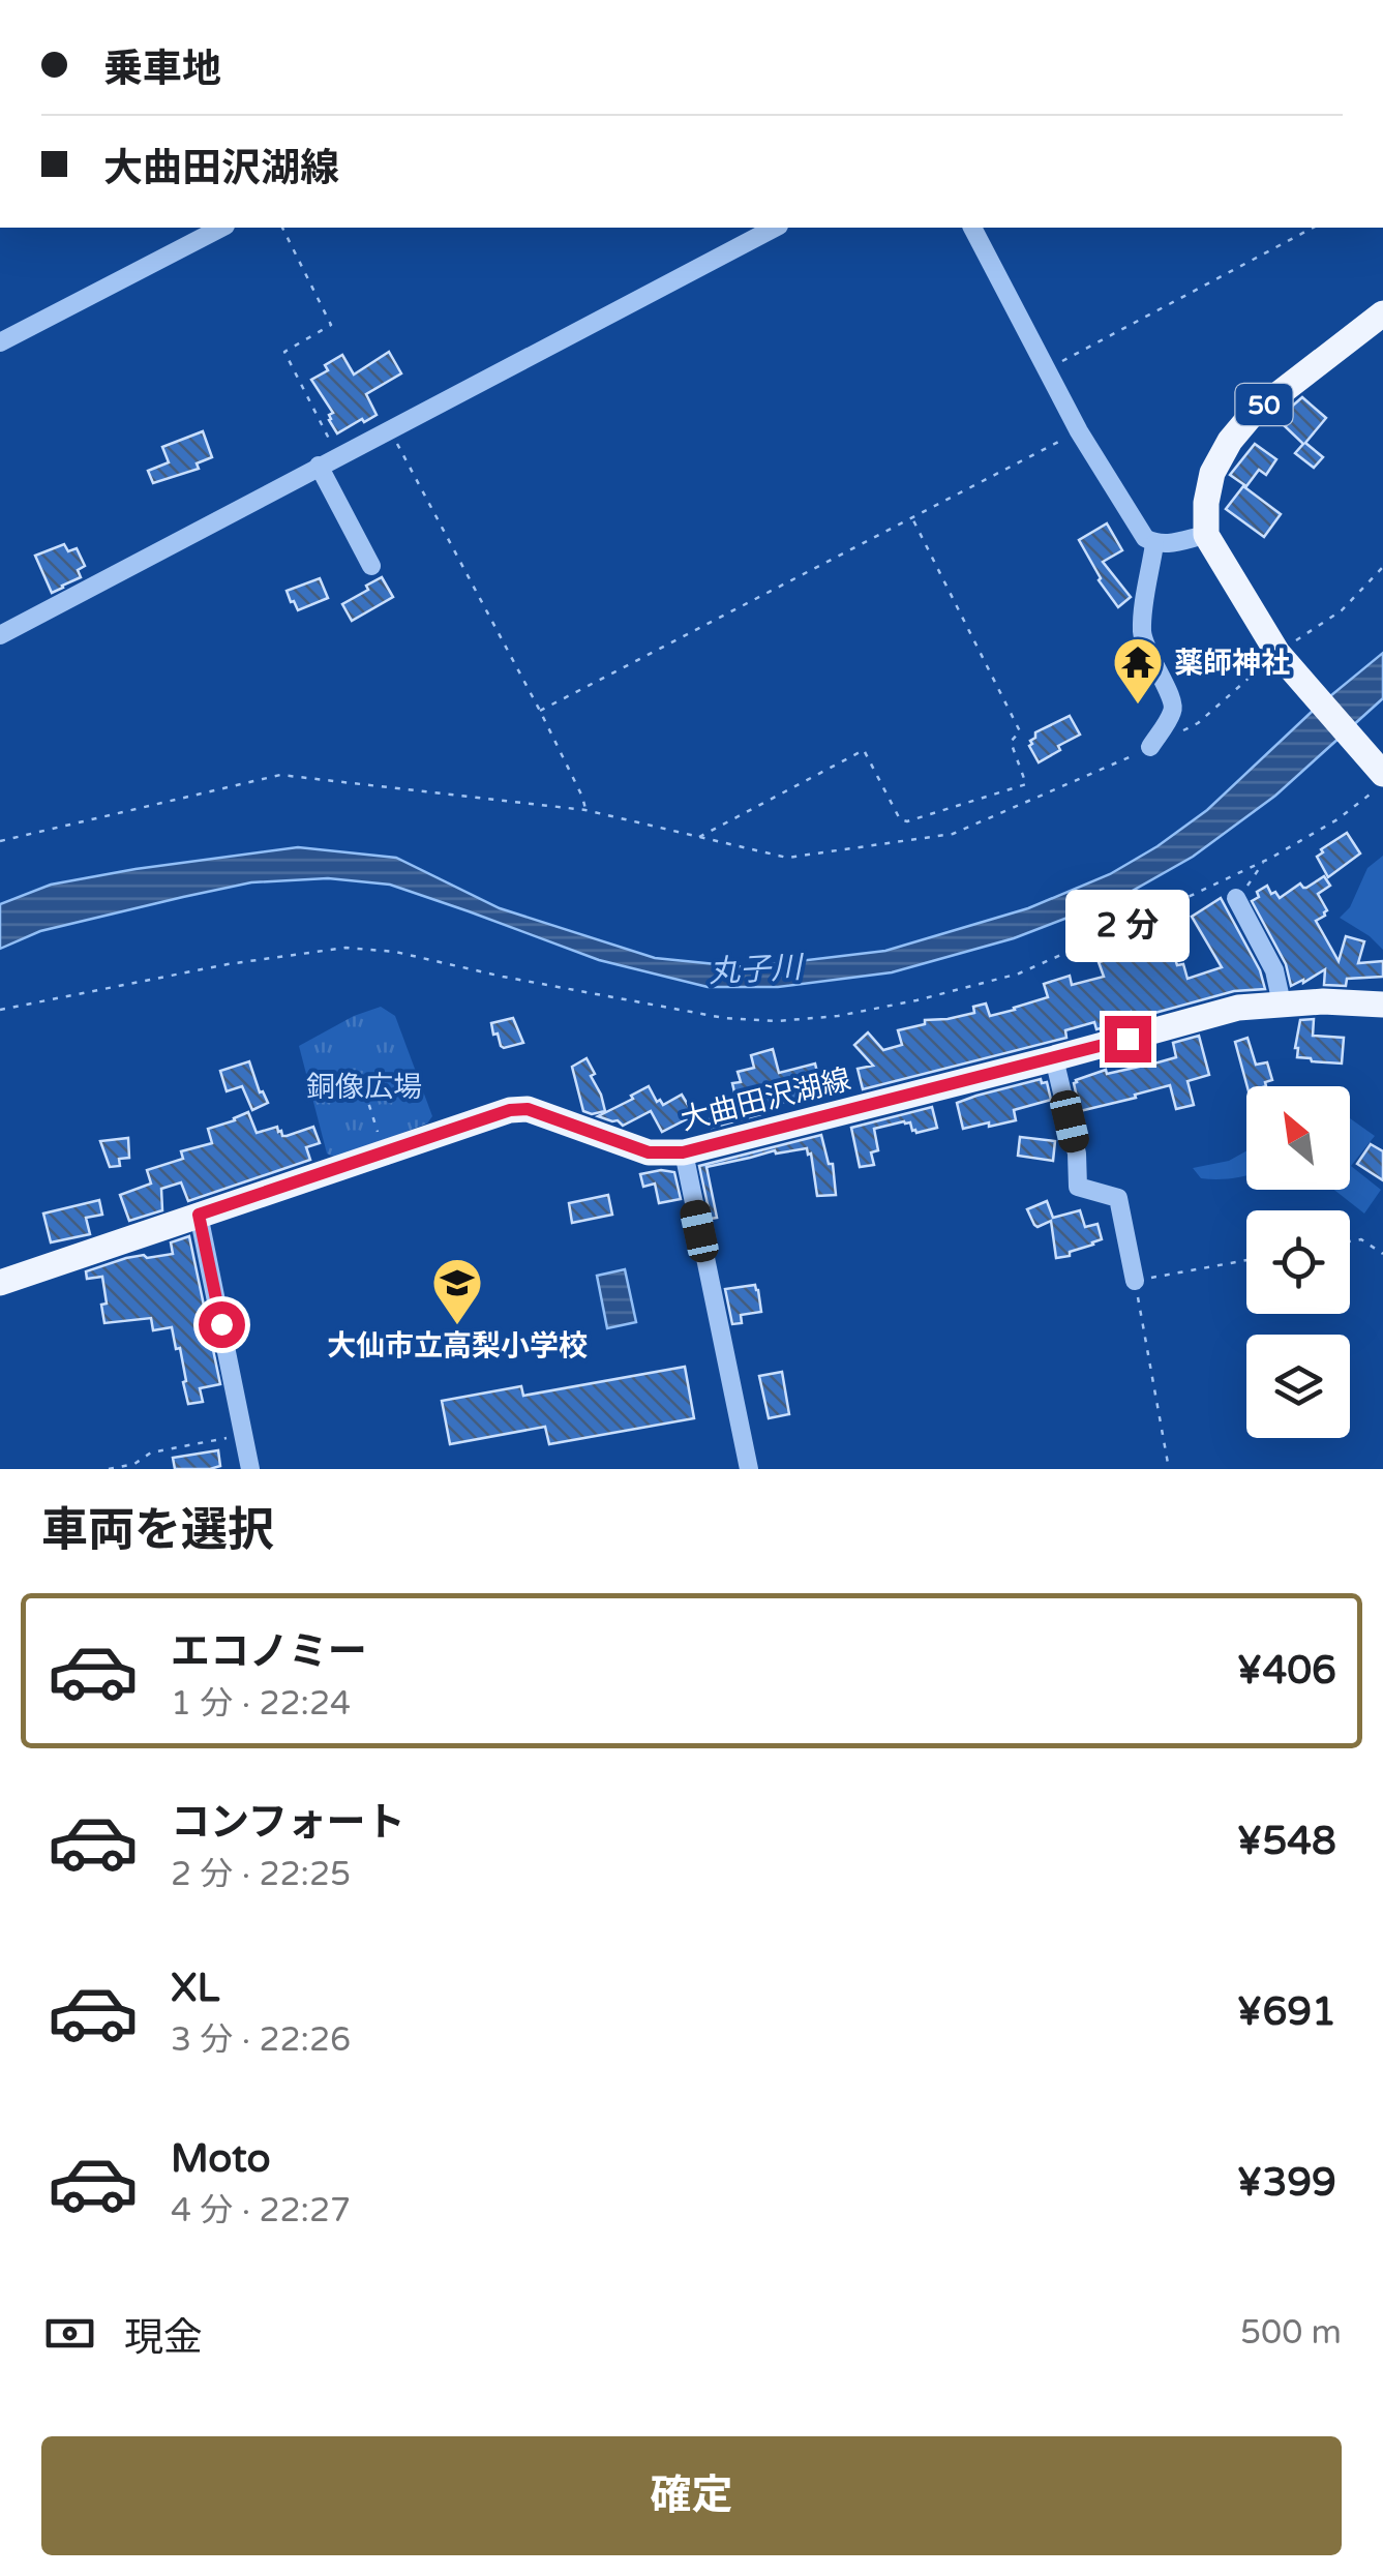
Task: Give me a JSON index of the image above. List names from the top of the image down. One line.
{"streets":{"main road":["50","大曲田沢湖線"]},"water":["丸子川"],"parks":["銅像広場"],"places":{"temple":["薬師神社"],"school or university":["大仙市立高梨小学校"]},"north":"top left","page":{"banner":["乗車地","大曲田沢湖線"],"bubble":"2 分","heading":"車両を選択","list":[{"name":"エコノミー","note":"1 分 · 22:24","value":"¥406"},{"name":"コンフォート","note":"2 分 · 22:25","value":"¥548"},{"name":"XL","note":"3 分 · 22:26","value":"¥691"},{"name":"Moto","note":"4 分 · 22:27","value":"¥399"}],"pay":["現金","500 m"],"buttons":"確定"}}
